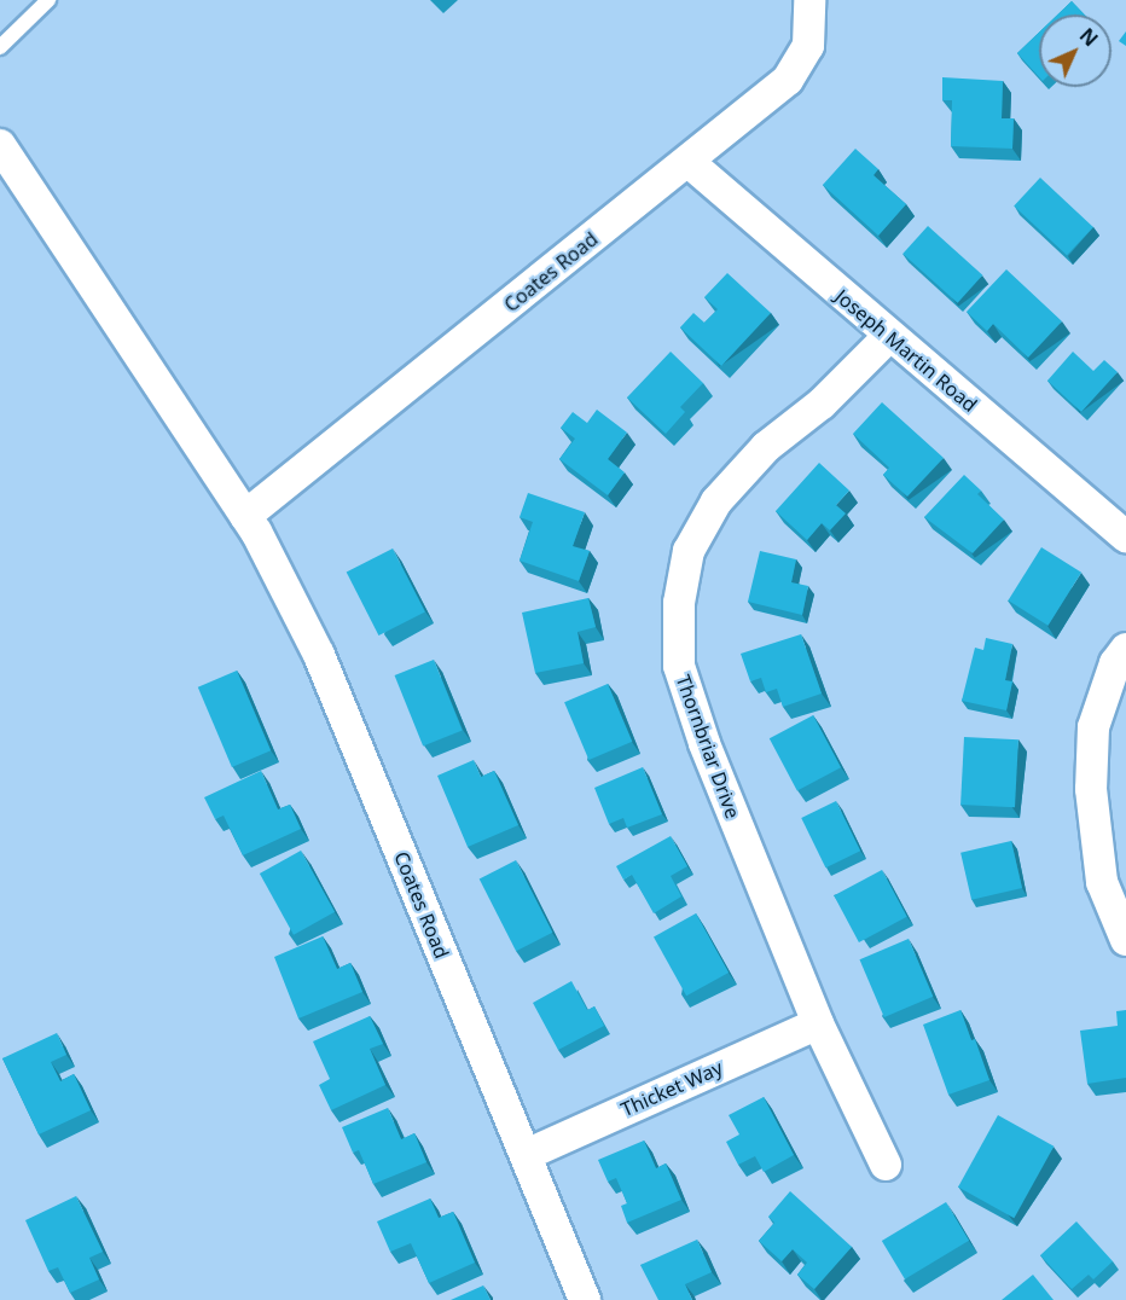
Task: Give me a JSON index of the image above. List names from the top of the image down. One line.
{"streets":{"street":["Coates Road","Joseph Martin Road","Thornbriar Drive","Thicket Way"]},"crossings":[["Coates Road","Joseph Martin Road"],["Coates Road","Thicket Way"],["Joseph Martin Road","Thornbriar Drive"],["Thornbriar Drive","Thicket Way"]],"north":"top right"}
